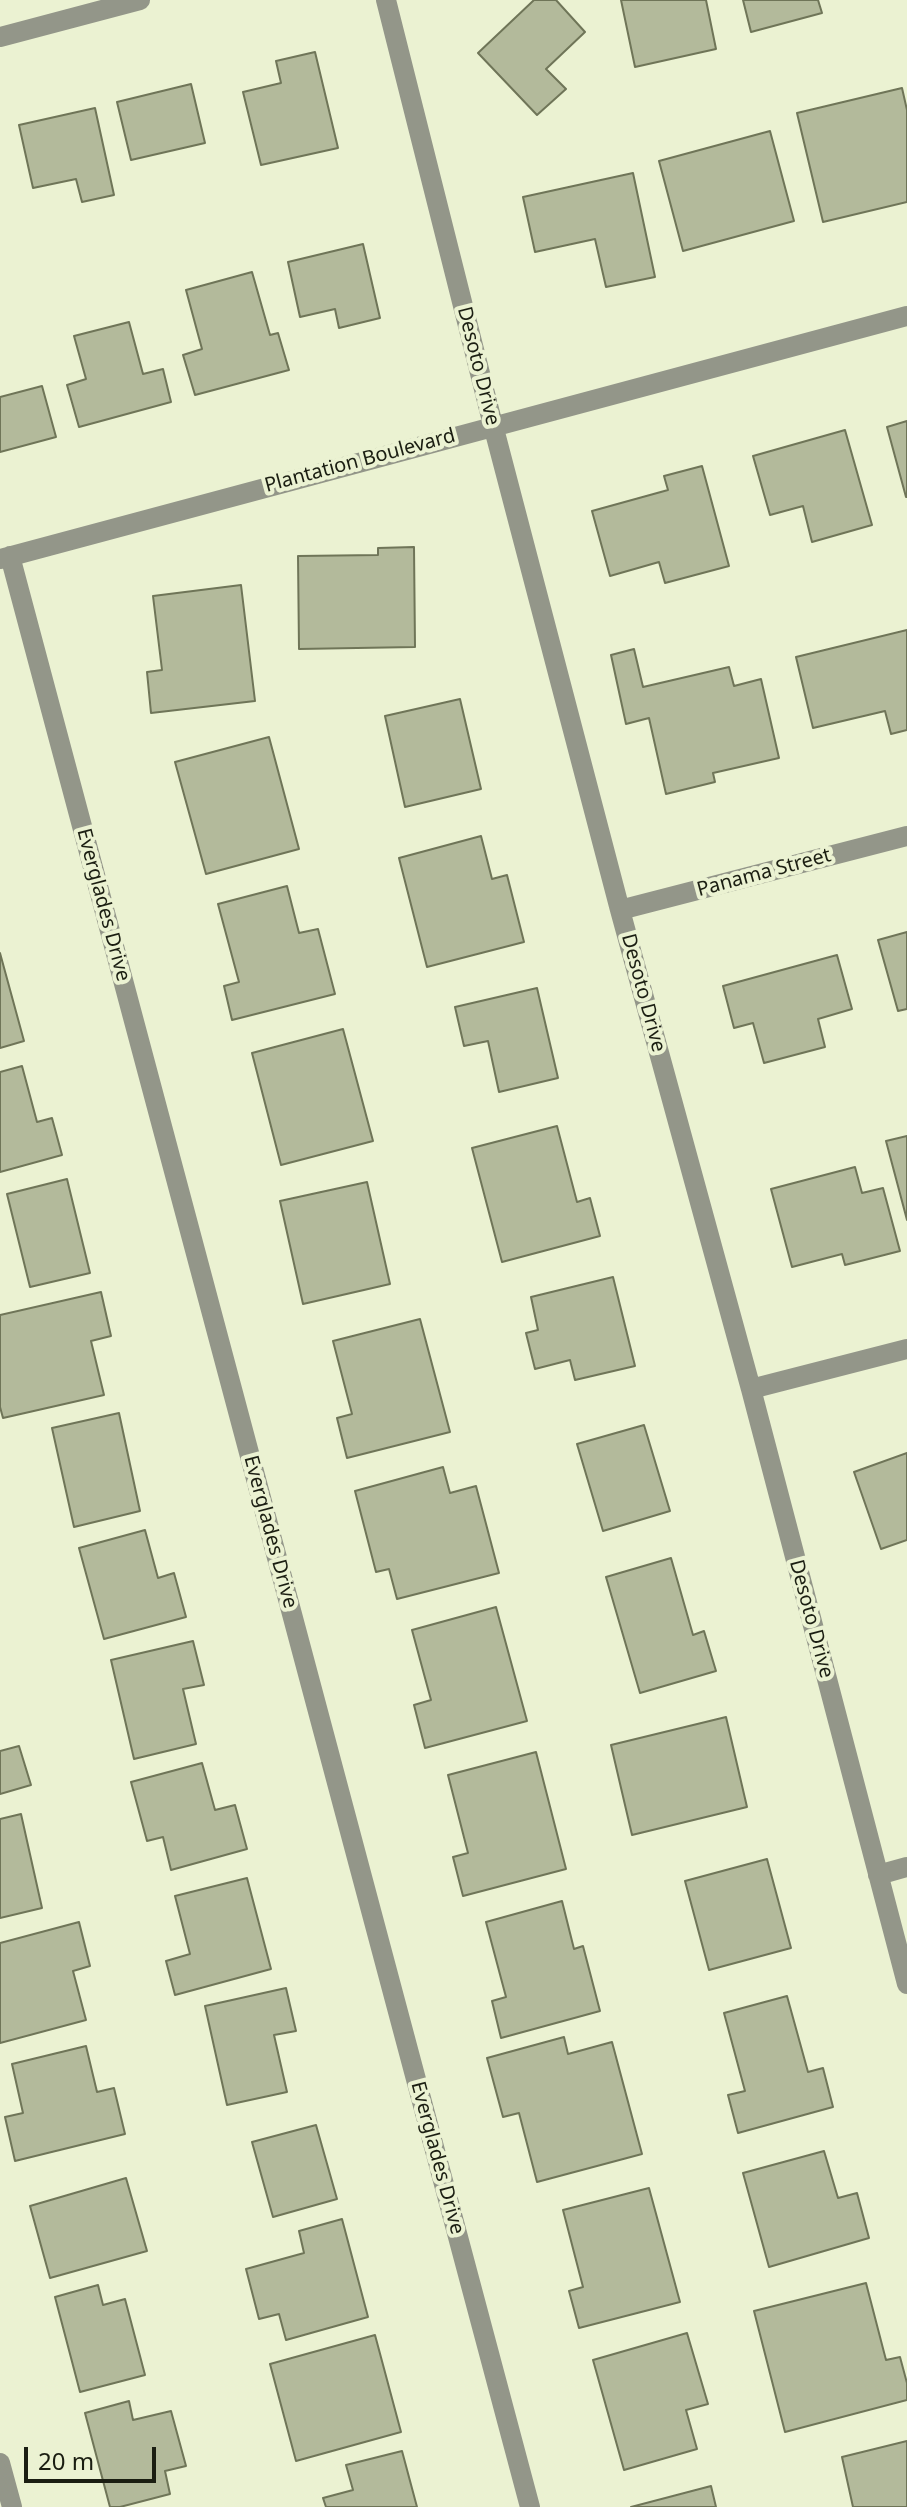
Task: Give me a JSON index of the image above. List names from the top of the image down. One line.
{"streets":{"street":["Desoto Drive","Plantation Boulevard","Panama Street","Everglades Drive"]},"crossings":[["Desoto Drive","Plantation Boulevard"],["Desoto Drive","Panama Street"],["Plantation Boulevard","Everglades Drive"]],"scale_bar":"20 m"}
